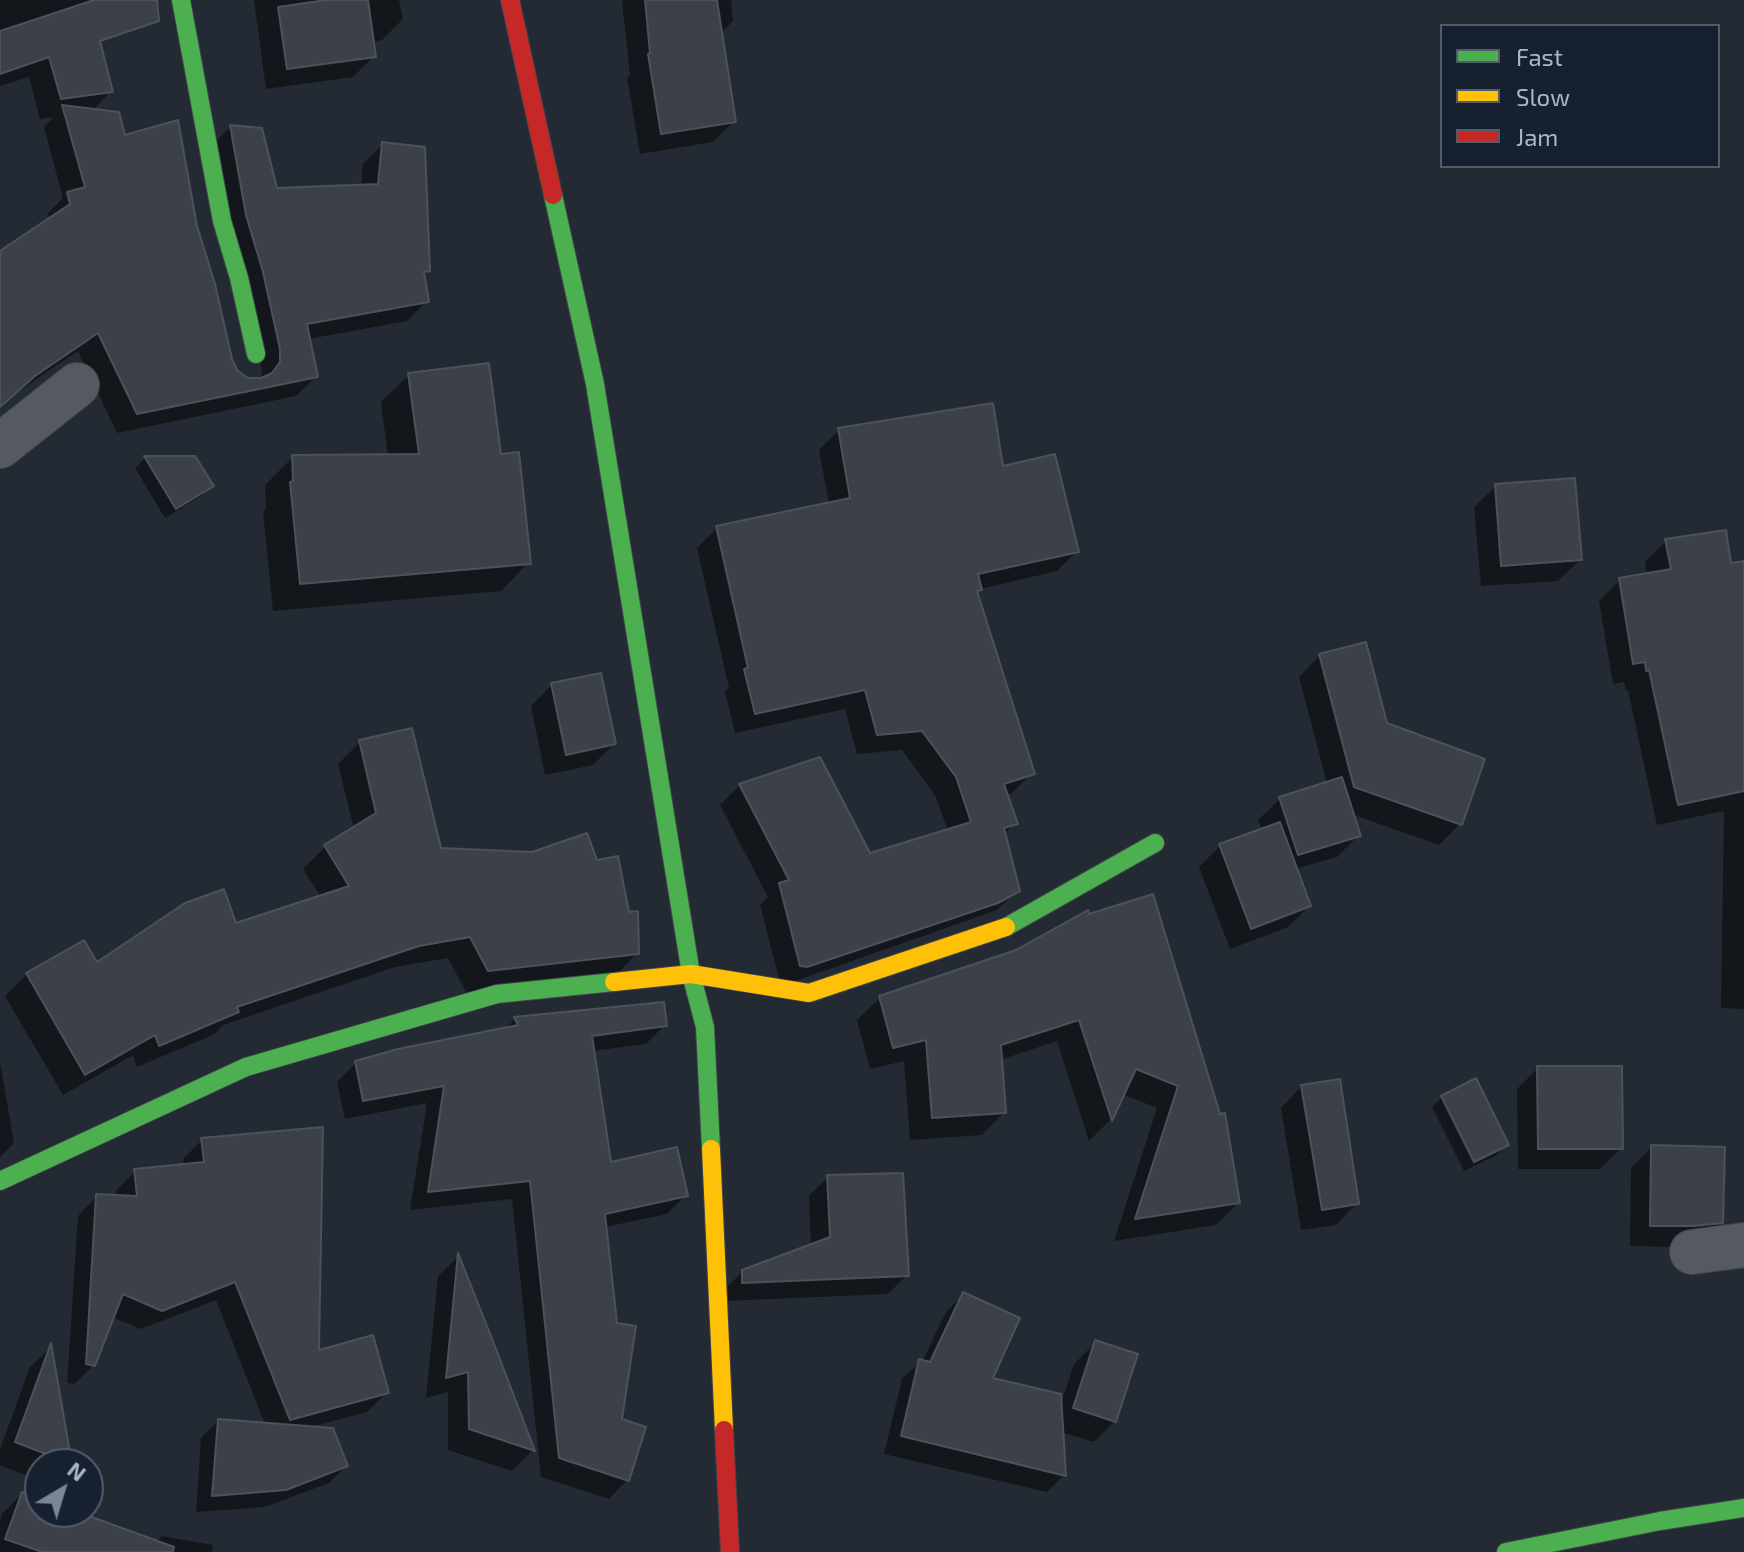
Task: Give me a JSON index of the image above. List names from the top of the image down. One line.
{"legend":["Fast","Slow","Jam"],"north":"top right"}
